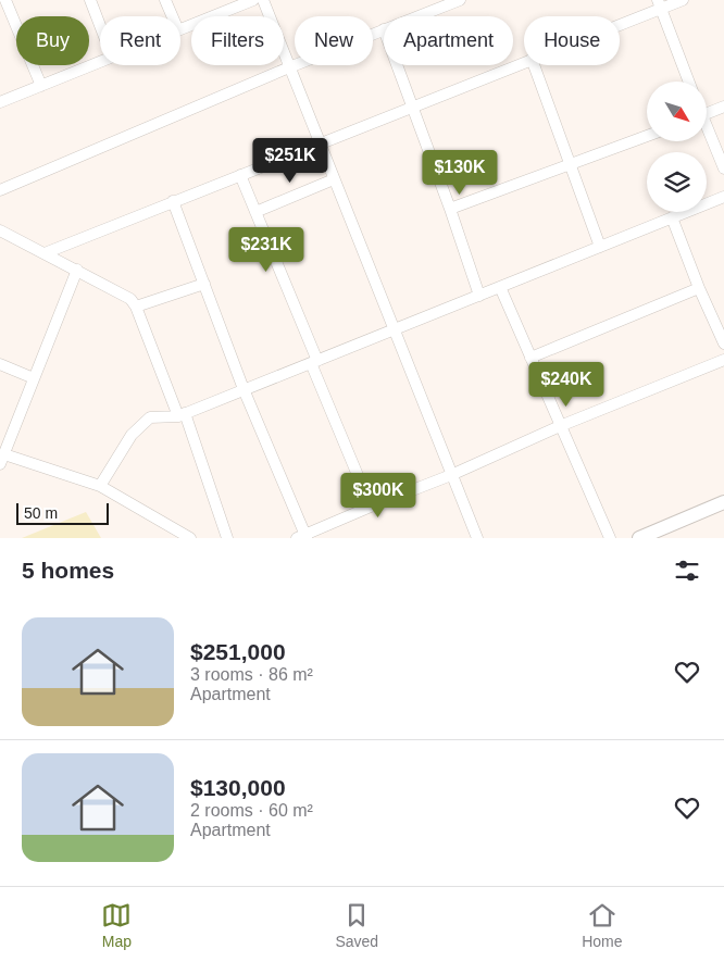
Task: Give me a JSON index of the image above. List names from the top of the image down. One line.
{"scale_bar":"50 m","north":"bottom right","page":{"chip":["Buy","Rent","Filters","New","Apartment","House"],"price":["$251K","$130K","$231K","$240K","$300K"],"scale":"50 m","heading":"5 homes","list":[{"name":"$251,000","note":"3 rooms · 86 m² · Apartment"},{"name":"$130,000","note":"2 rooms · 60 m² · Apartment"}],"tabs":["Map","Saved","Home"]}}
